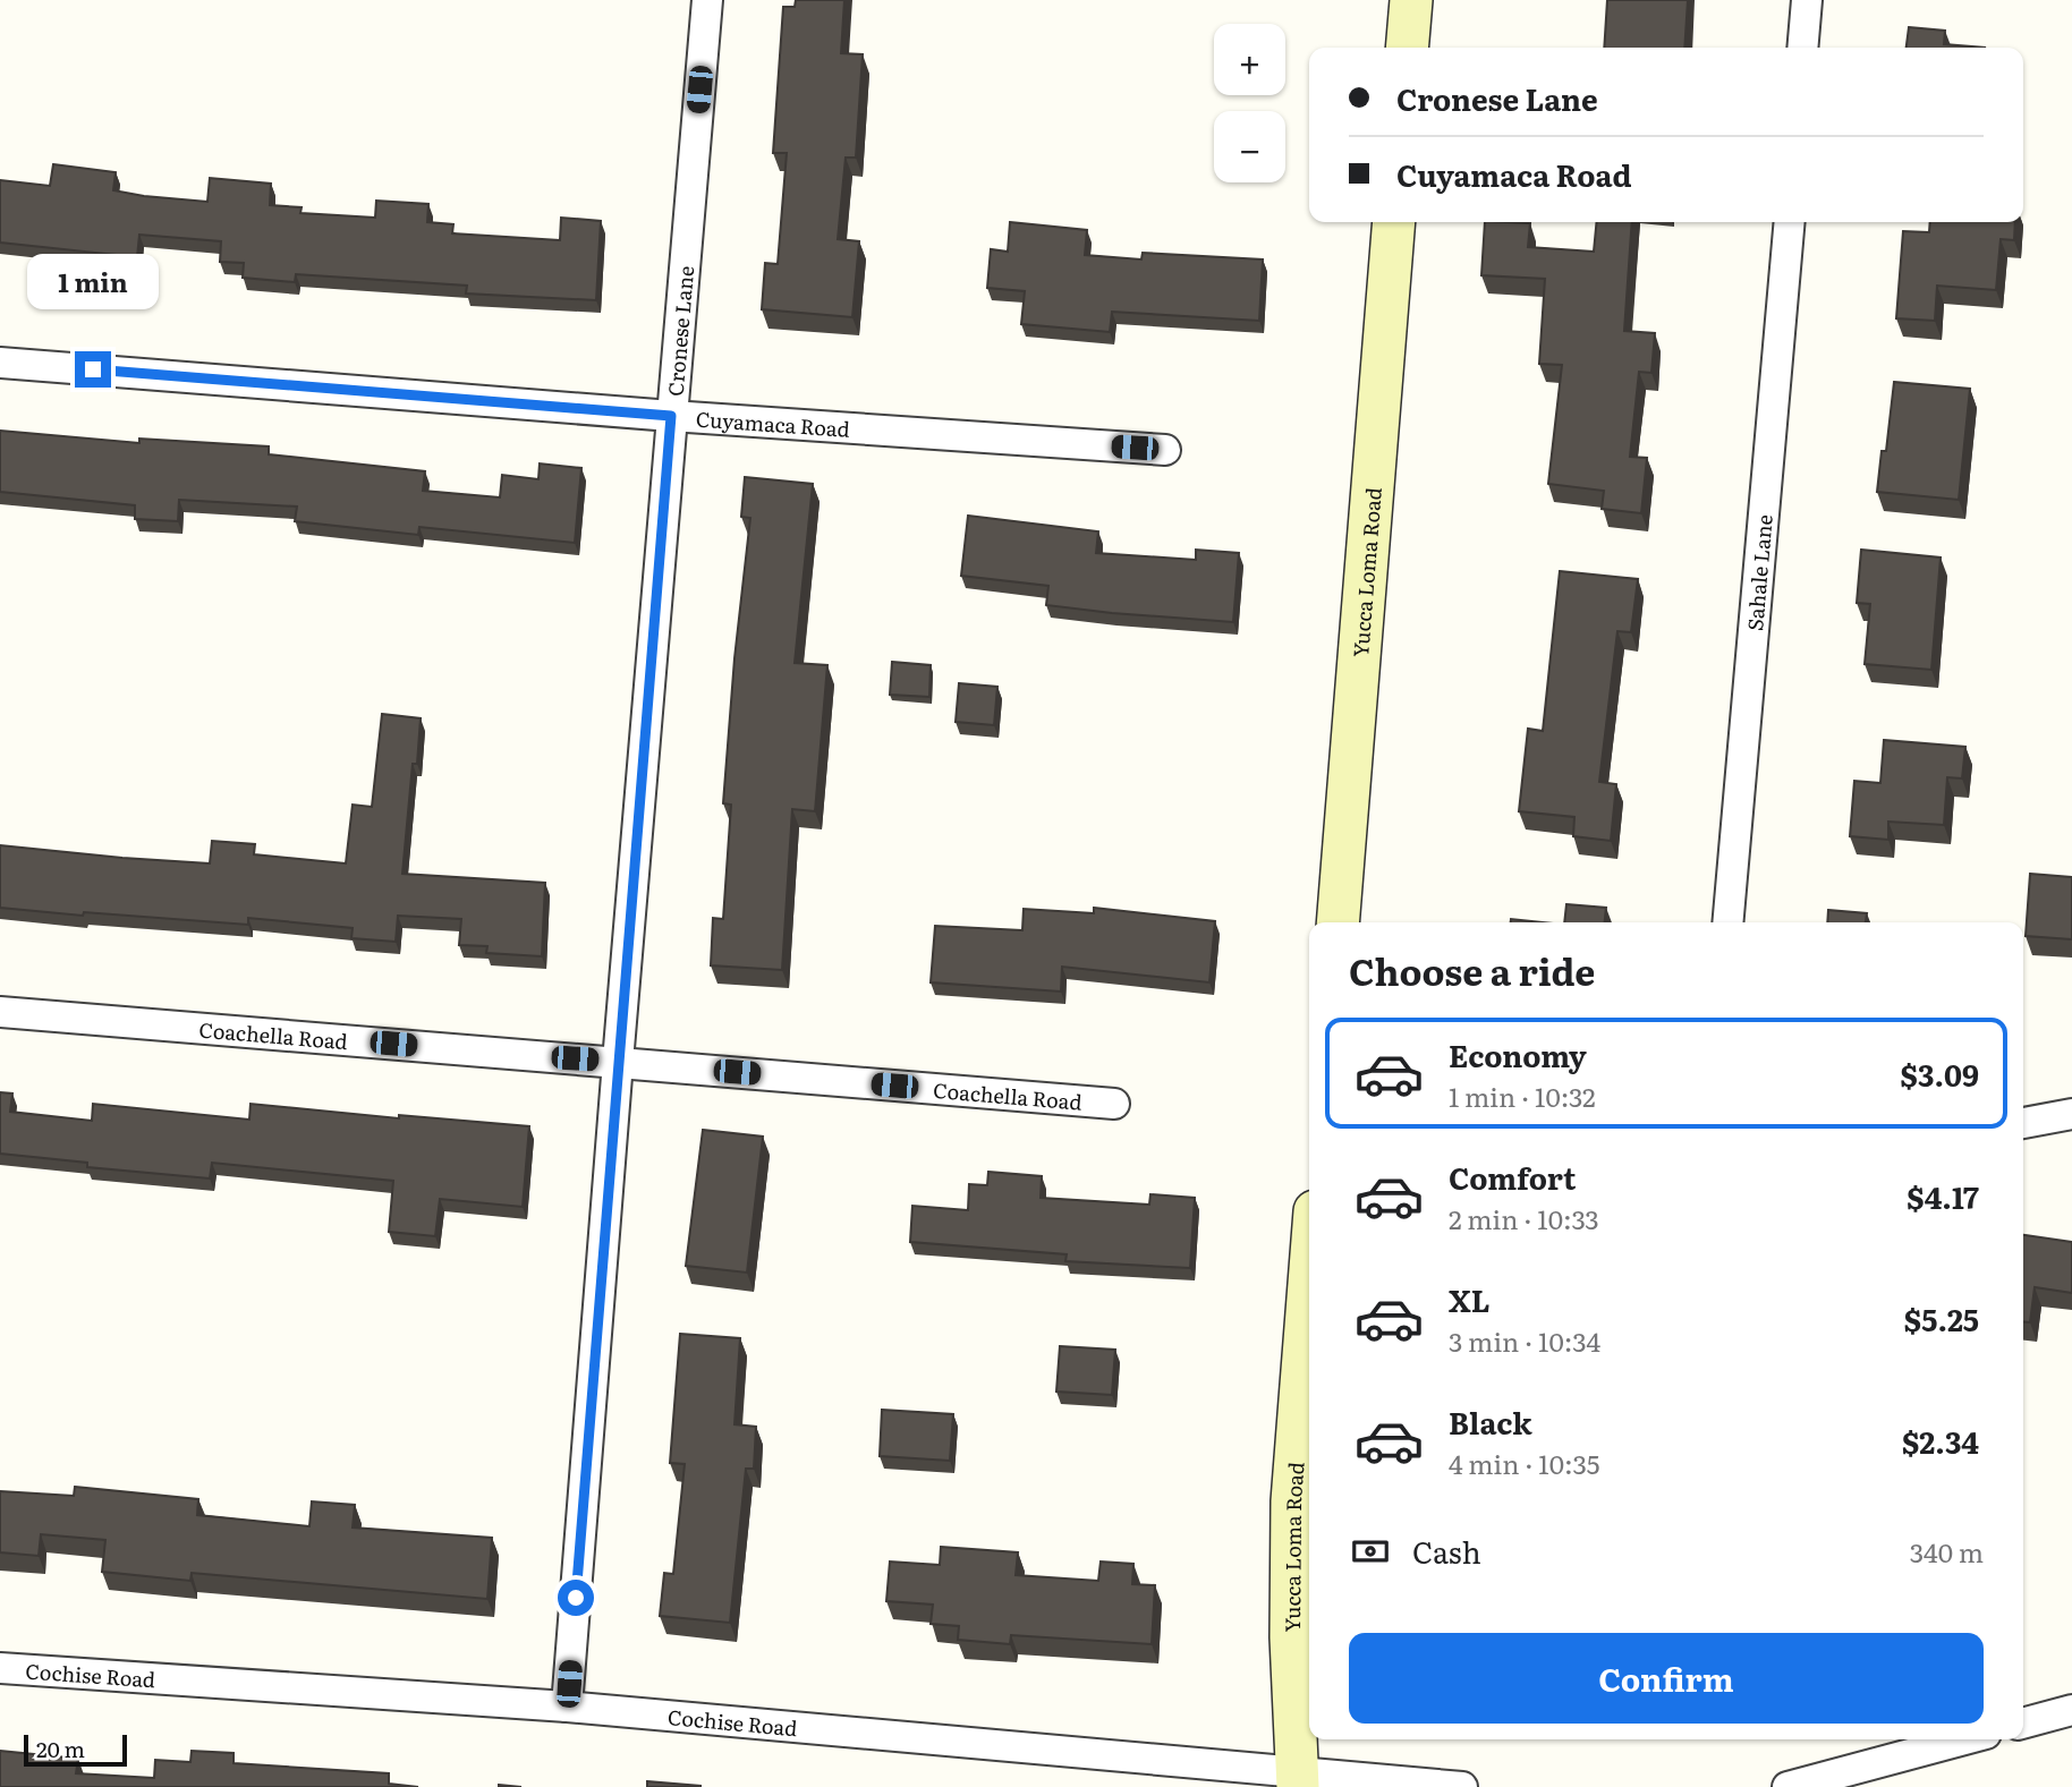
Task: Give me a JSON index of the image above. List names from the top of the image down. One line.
{"streets":{"main road":["Yucca Loma Road"],"street":["Cronese Lane","Cuyamaca Road","Sahale Lane","Coachella Road","Cochise Road"]},"crossings":[["Cronese Lane","Cuyamaca Road"],["Cronese Lane","Coachella Road"],["Cronese Lane","Cochise Road"],["Yucca Loma Road","Cochise Road"]],"scale_bar":"20 m","page":{"map_buttons":["+","−"],"banner":["Cronese Lane","Cuyamaca Road"],"bubble":"1 min","heading":"Choose a ride","list":[{"name":"Economy","note":"1 min · 10:32","value":"$3.09"},{"name":"Comfort","note":"2 min · 10:33","value":"$4.17"},{"name":"XL","note":"3 min · 10:34","value":"$5.25"},{"name":"Black","note":"4 min · 10:35","value":"$2.34"}],"pay":["Cash","340 m"],"buttons":"Confirm","scale":"20 m"}}
